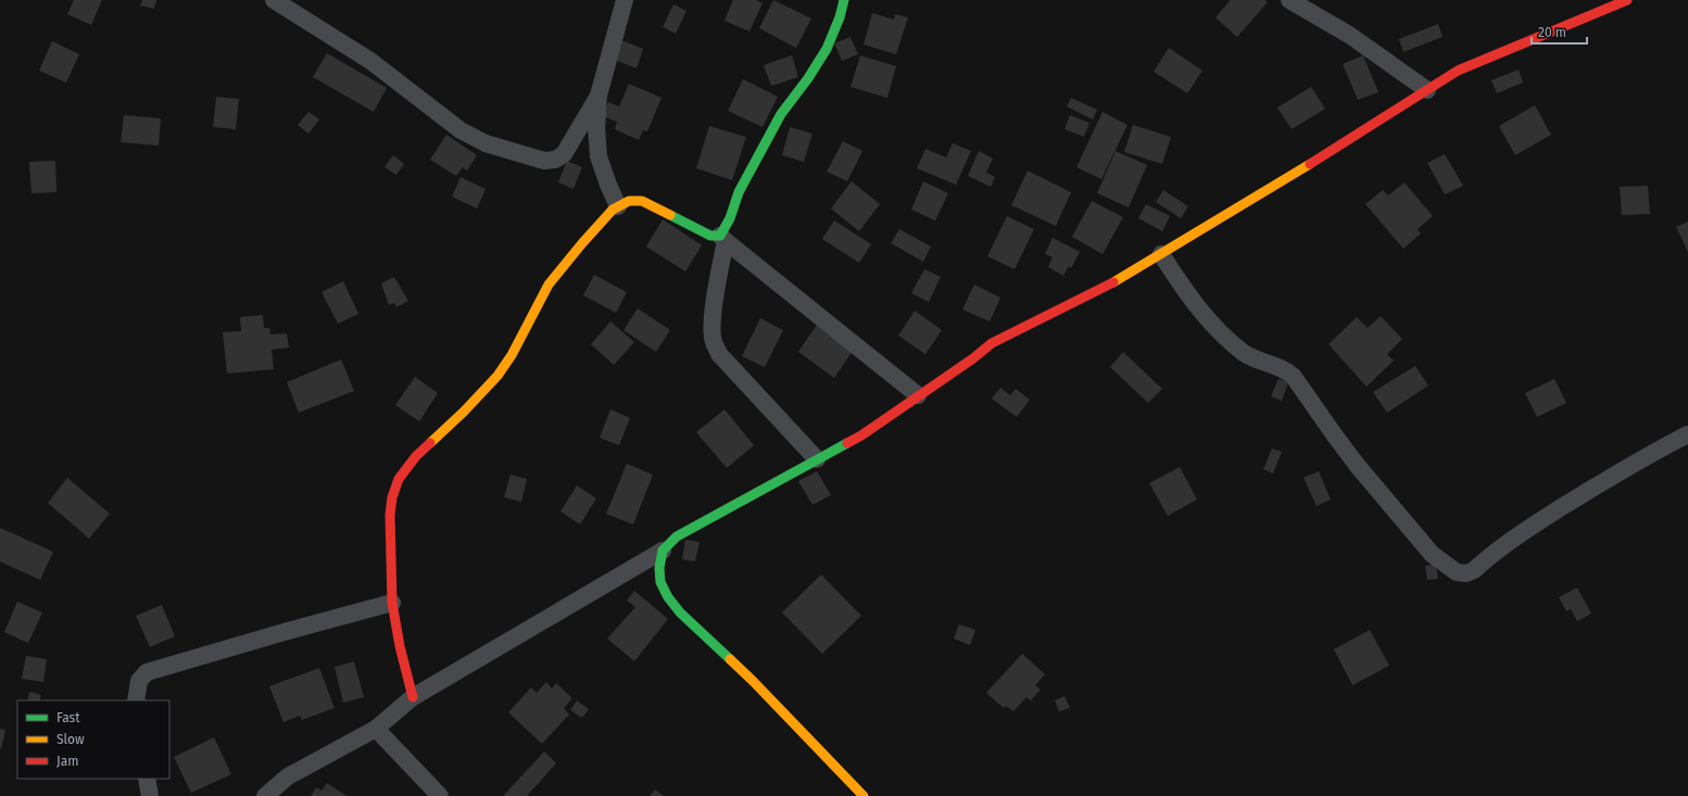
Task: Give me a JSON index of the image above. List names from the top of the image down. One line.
{"legend":["Fast","Slow","Jam"],"scale_bar":"20 m"}
